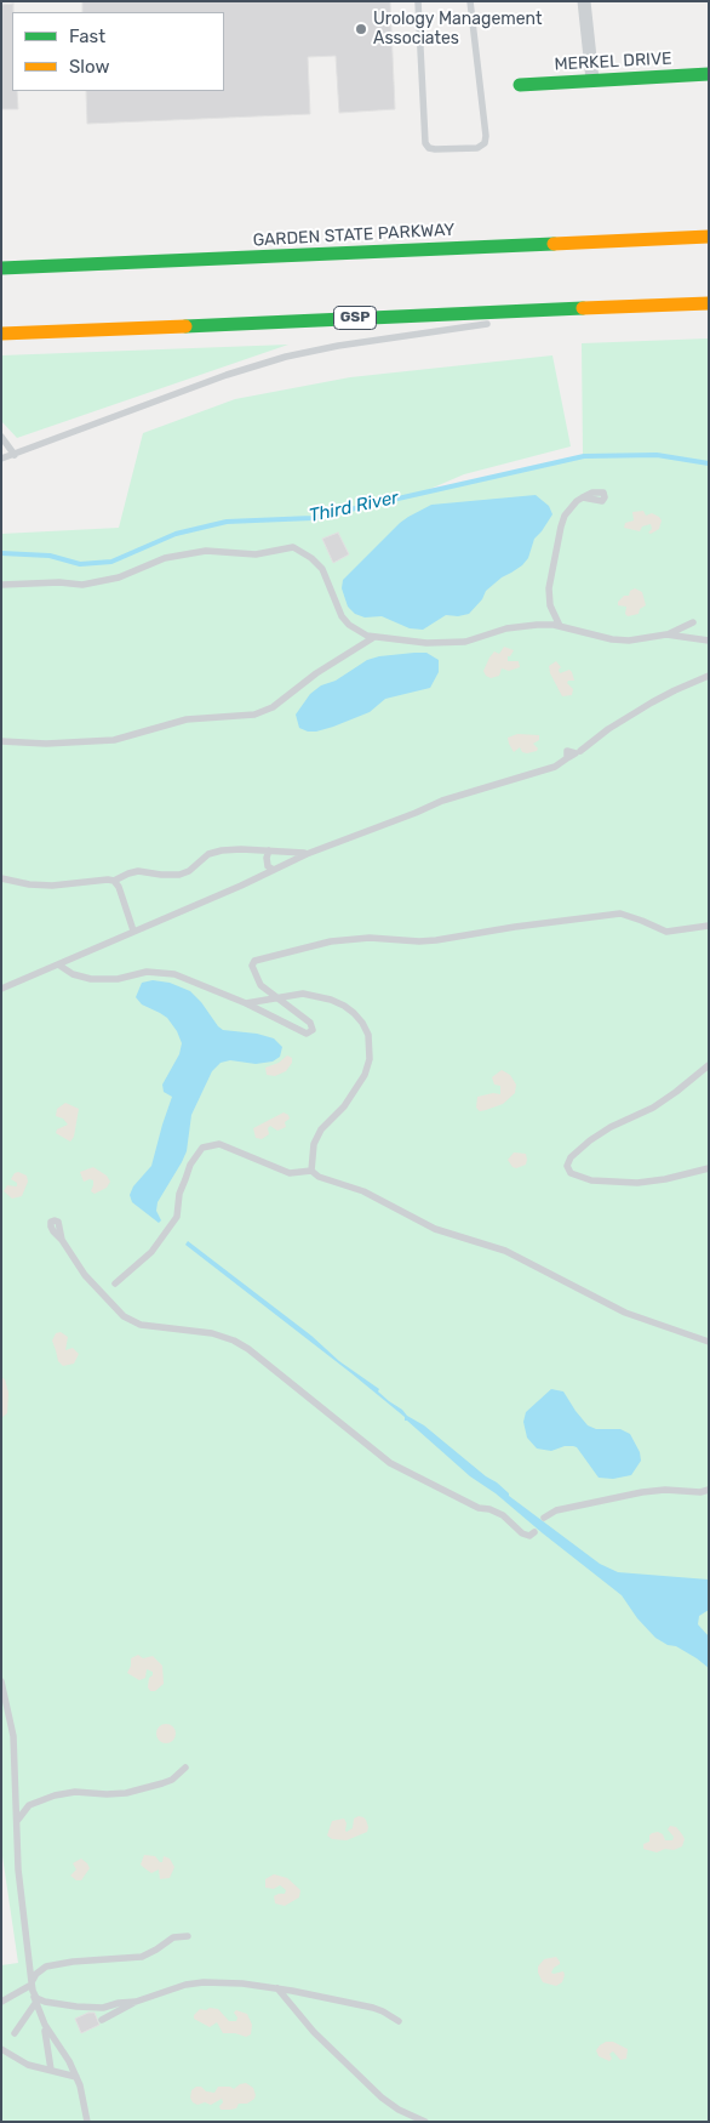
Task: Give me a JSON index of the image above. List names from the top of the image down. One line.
{"streets":{"main road":["MERKEL DRIVE","GARDEN STATE PARKWAY","GSP"]},"water":["Third River"],"places":["Urology Management Associates"],"legend":["Fast","Slow"]}
